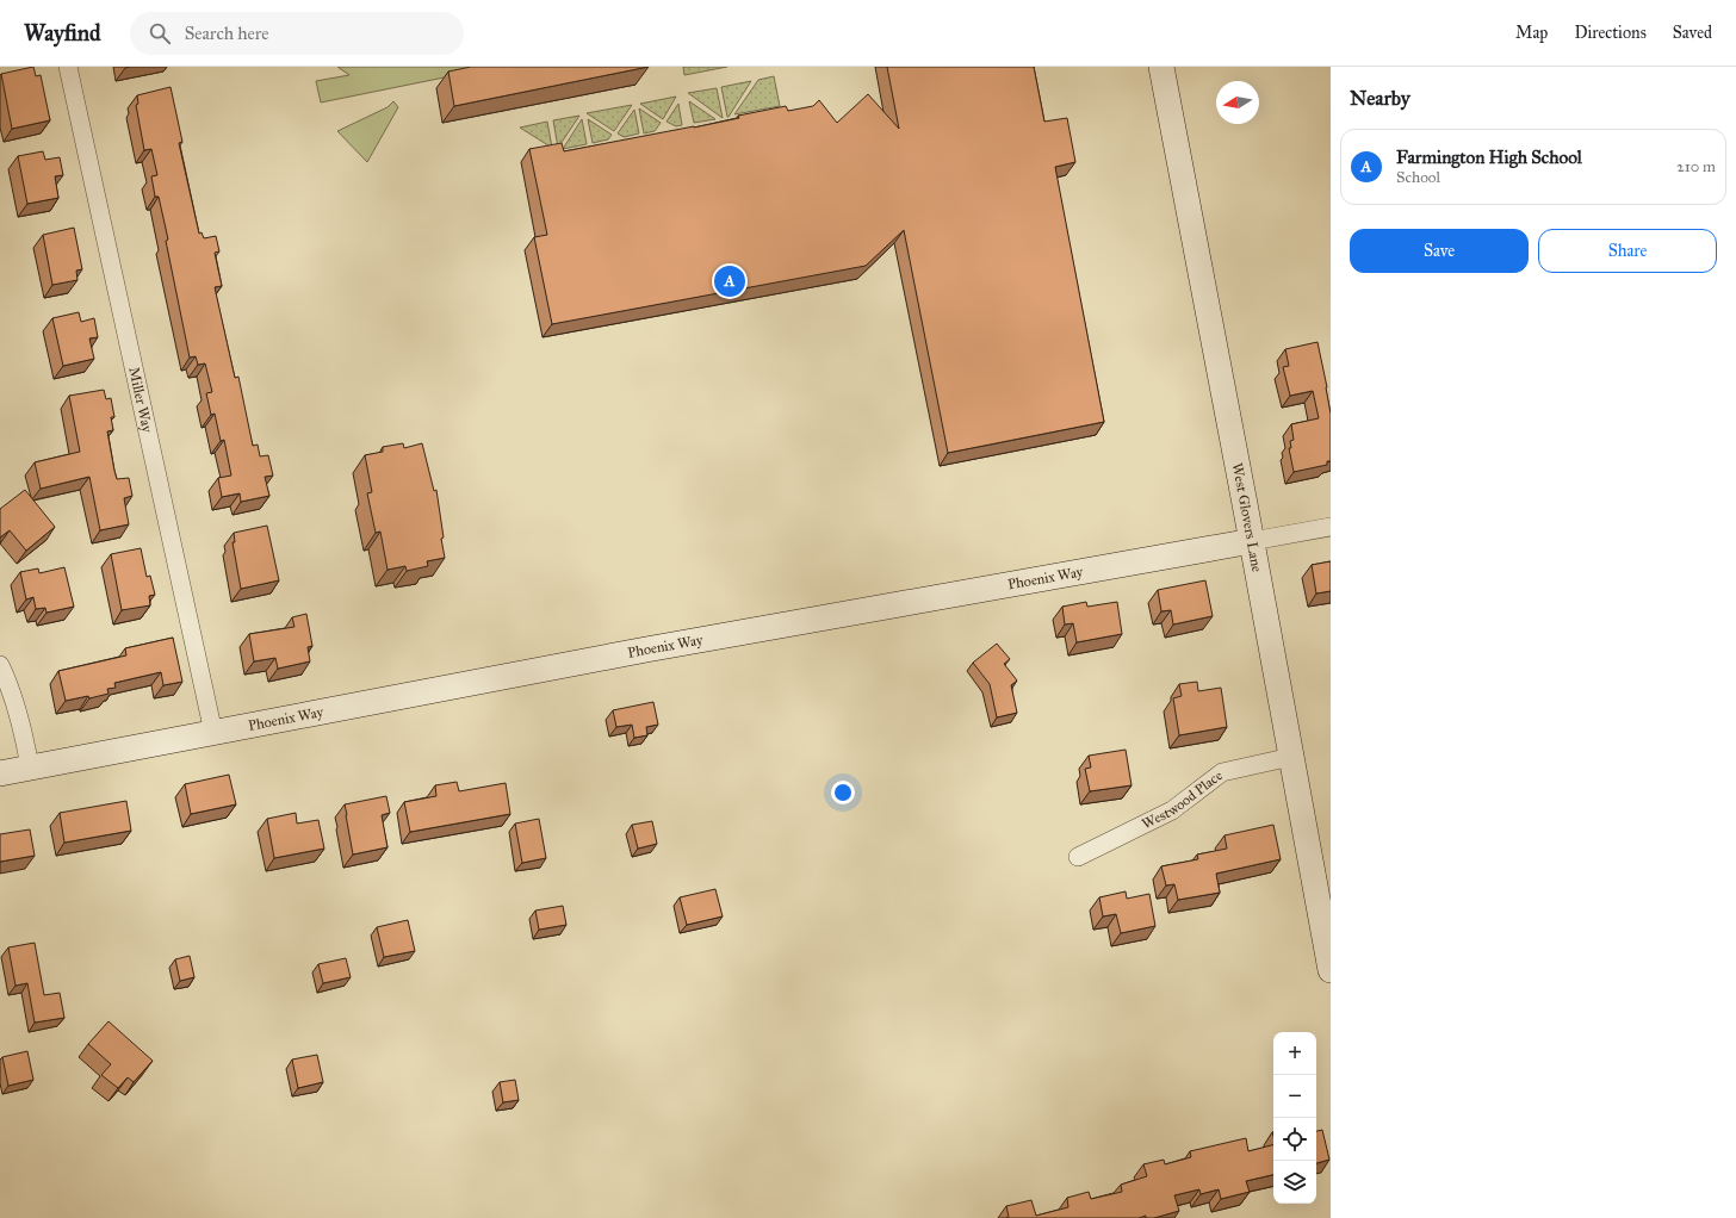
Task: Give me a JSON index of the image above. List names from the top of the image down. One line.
{"streets":{"street":["Miller Way","West Glovers Lane","Phoenix Way","Westwood Place"]},"crossings":[["Miller Way","Phoenix Way"],["West Glovers Lane","Phoenix Way"],["West Glovers Lane","Westwood Place"]],"north":"left","page":{"header":"Wayfind","search":"Search here","nav":["Map","Directions","Saved"],"heading":"Nearby","list":[{"mark":"A","name":"Farmington High School","note":"School","value":"210 m"}],"buttons":["Save","Share"],"pins":"A","map_buttons":["+","−"]}}
